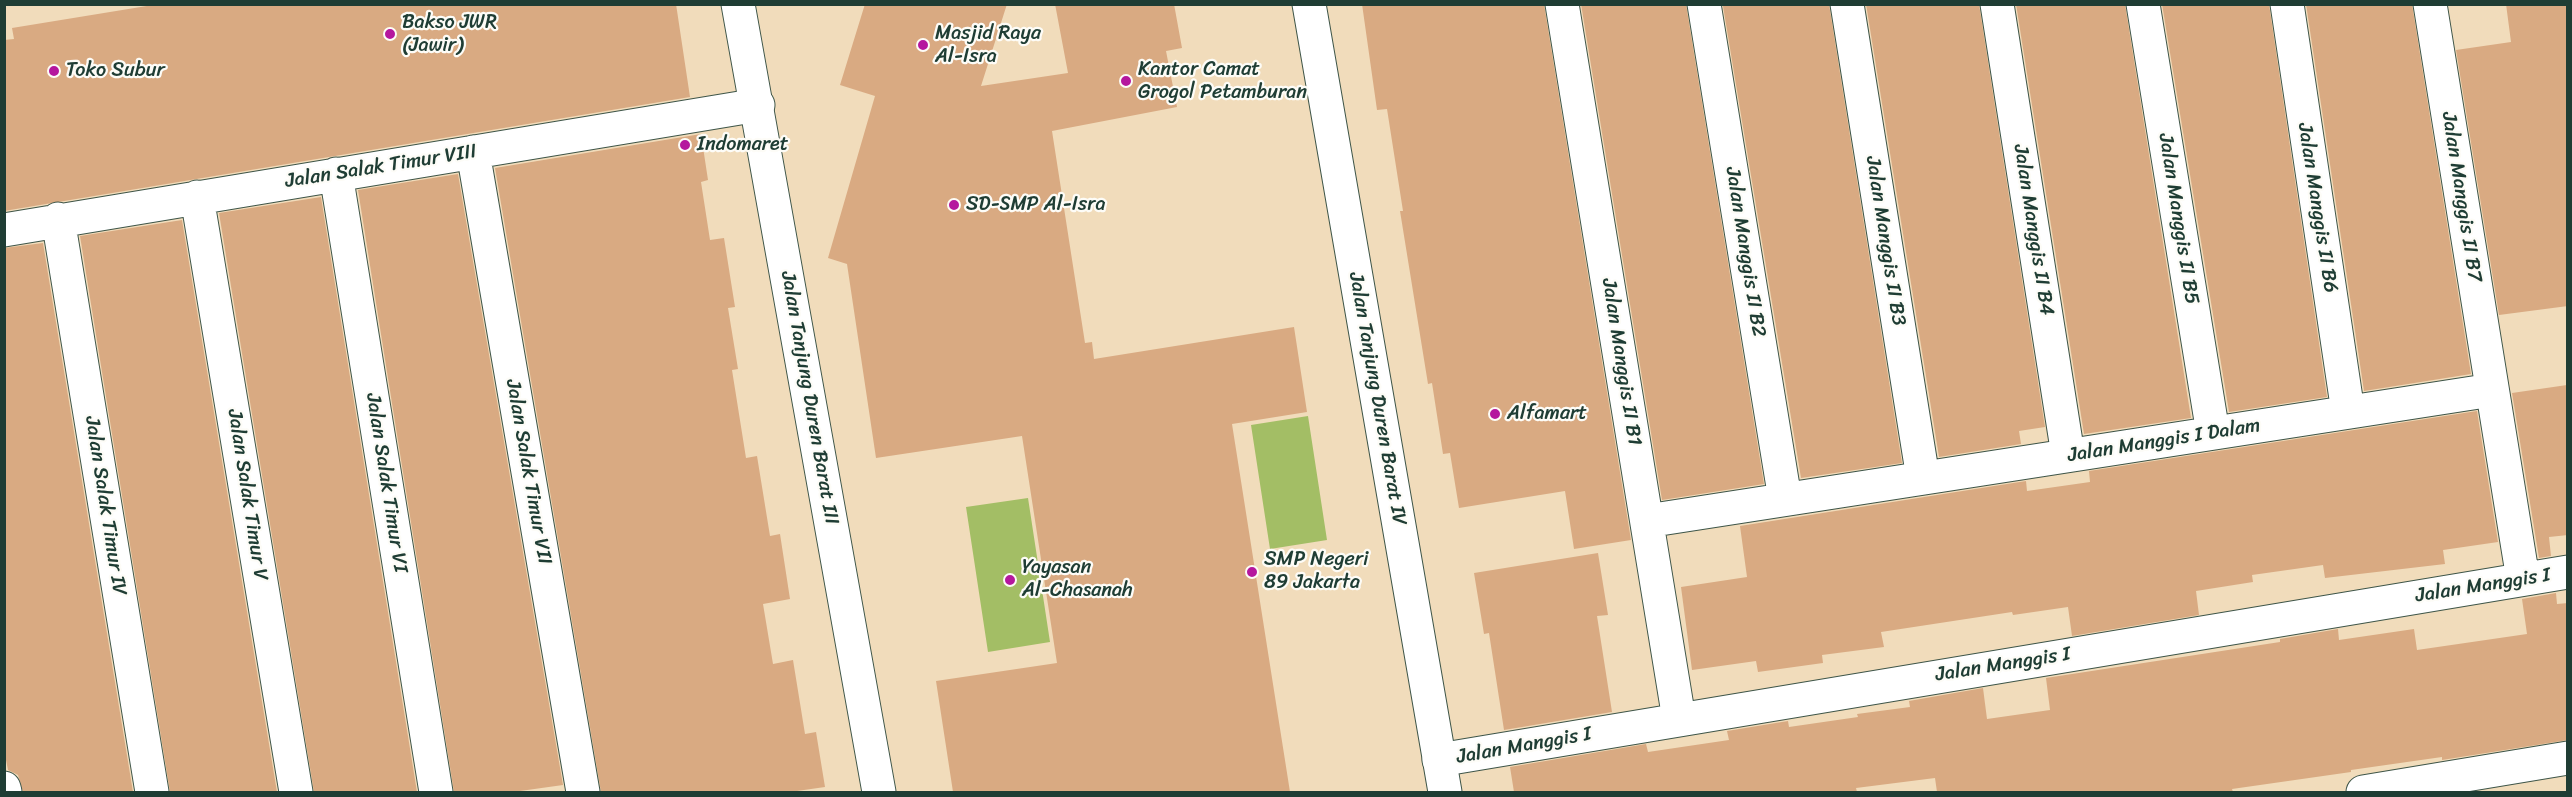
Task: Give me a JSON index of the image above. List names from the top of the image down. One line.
{"streets":{"street":["Jalan Salak Timur VIII","Jalan Manggis II B7","Jalan Manggis II B6","Jalan Manggis II B5","Jalan Manggis II B4","Jalan Manggis II B3","Jalan Manggis II B2","Jalan Manggis II B1","Jalan Tanjung Duren Barat III","Jalan Tanjung Duren Barat IV","Jalan Manggis I Dalam","Jalan Salak Timur VII","Jalan Salak Timur VI","Jalan Salak Timur V","Jalan Salak Timur IV","Jalan Manggis I"]},"crossings":[["Jalan Salak Timur VIII","Jalan Tanjung Duren Barat III"],["Jalan Salak Timur VIII","Jalan Salak Timur VII"],["Jalan Salak Timur VIII","Jalan Salak Timur VI"],["Jalan Salak Timur VIII","Jalan Salak Timur V"],["Jalan Salak Timur VIII","Jalan Salak Timur IV"],["Jalan Manggis II B7","Jalan Manggis I Dalam"],["Jalan Manggis II B6","Jalan Manggis I Dalam"],["Jalan Manggis II B5","Jalan Manggis I Dalam"],["Jalan Manggis II B4","Jalan Manggis I Dalam"],["Jalan Manggis II B3","Jalan Manggis I Dalam"],["Jalan Manggis II B2","Jalan Manggis I Dalam"],["Jalan Manggis II B1","Jalan Manggis I Dalam"],["Jalan Manggis II B1","Jalan Manggis I"],["Jalan Tanjung Duren Barat IV","Jalan Manggis I"]],"places":["Bakso JWR (Jawir)","Masjid Raya Al-Isra","Toko Subur","Kantor Camat Grogol Petamburan","Indomaret","SD-SMP Al-Isra","Alfamart","SMP Negeri 89 Jakarta","Yayasan Al-Chasanah"]}
